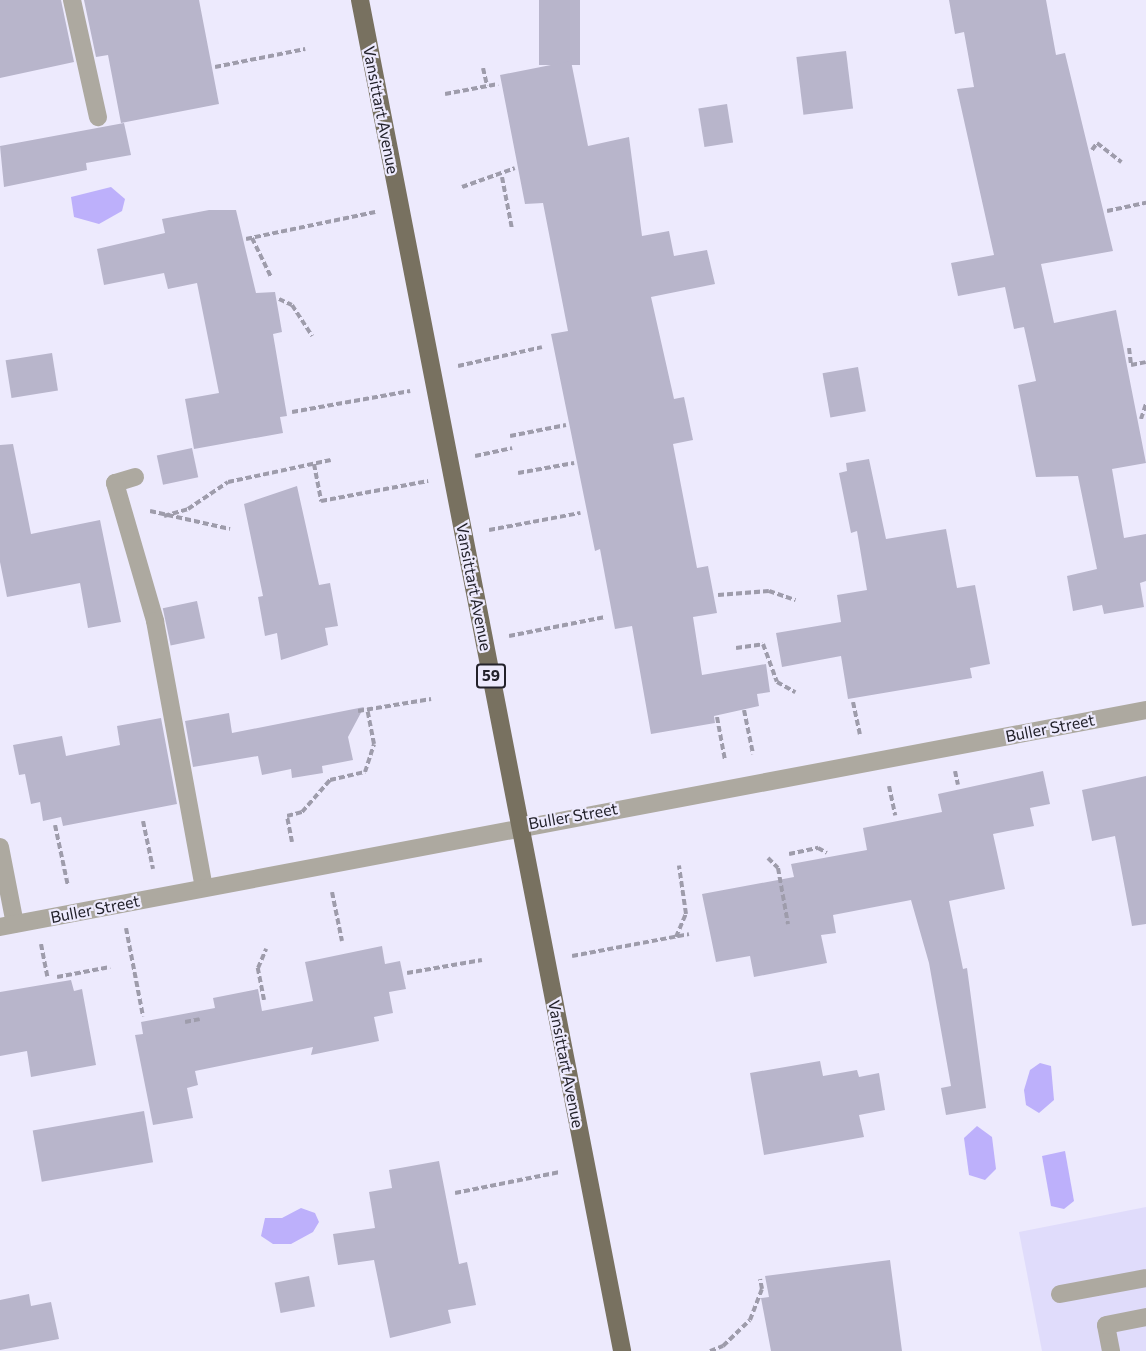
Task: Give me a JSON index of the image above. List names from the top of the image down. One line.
{"streets":{"main road":["Vansittart Avenue","59"],"street":["Buller Street"]},"crossings":[["Vansittart Avenue","Buller Street"]]}
